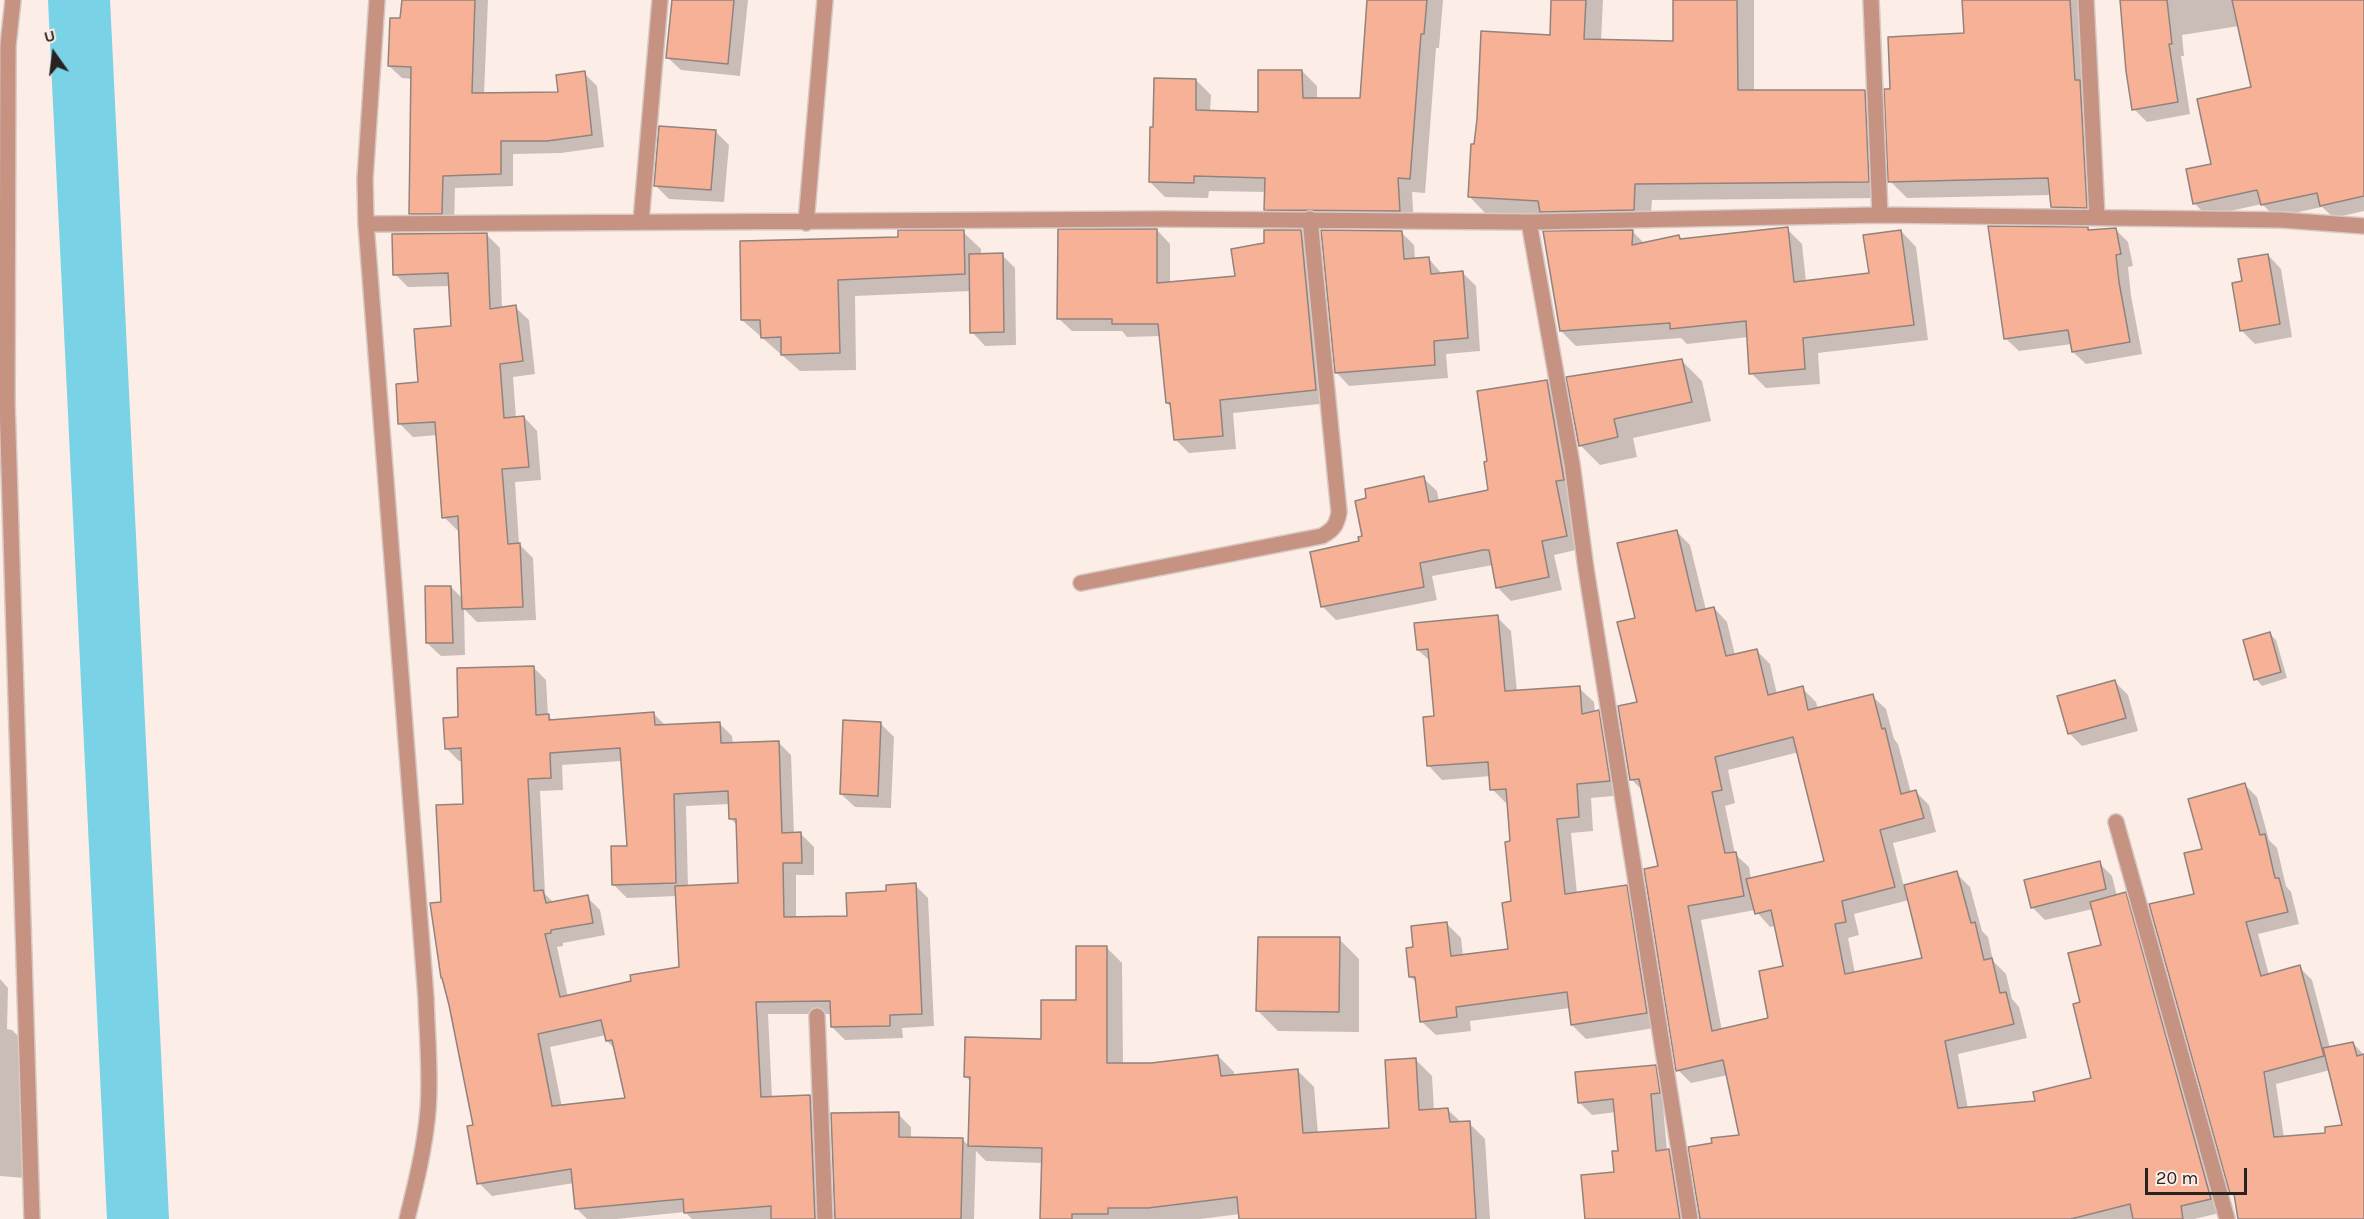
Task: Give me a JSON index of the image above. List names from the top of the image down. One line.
{"scale_bar":"20 m","north":"top"}
